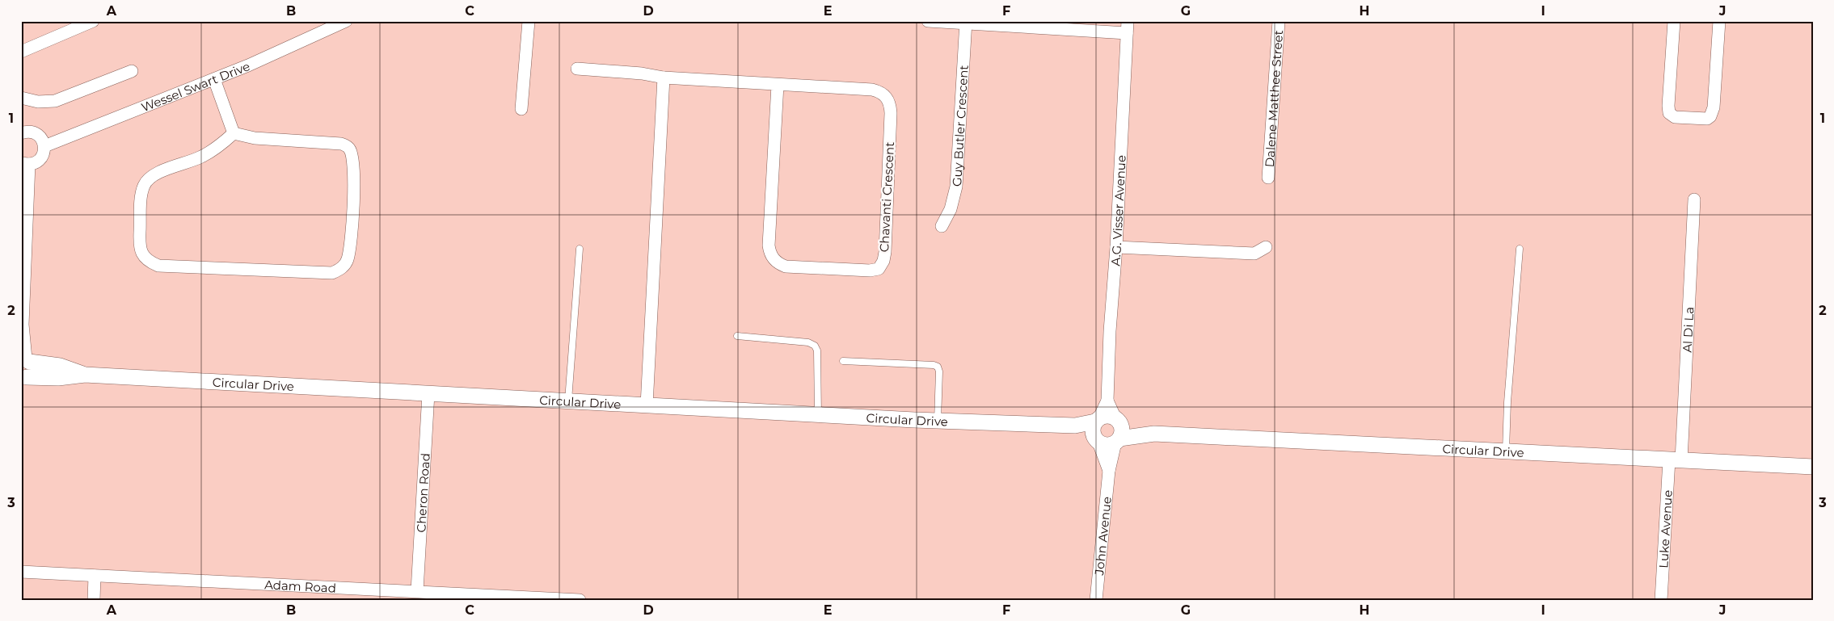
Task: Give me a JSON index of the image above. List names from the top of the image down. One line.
{"streets":{"street":["Wessel Swart Drive","Dalene Matthee Street","Guy Butler Crescent","Chavanti Crescent","A.G. Visser Avenue","Al Di La","Circular Drive","Cheron Road","Luke Avenue","John Avenue","Adam Road"]},"crossings":[["A.G. Visser Avenue","Circular Drive"],["A.G. Visser Avenue","John Avenue"],["Al Di La","Circular Drive"],["Al Di La","Luke Avenue"],["Circular Drive","Cheron Road"],["Circular Drive","Luke Avenue"],["Circular Drive","John Avenue"],["Cheron Road","Adam Road"]],"grid":{"columns":["A","B","C","D","E","F","G","H","I","J"],"rows":["1","2","3"]}}
